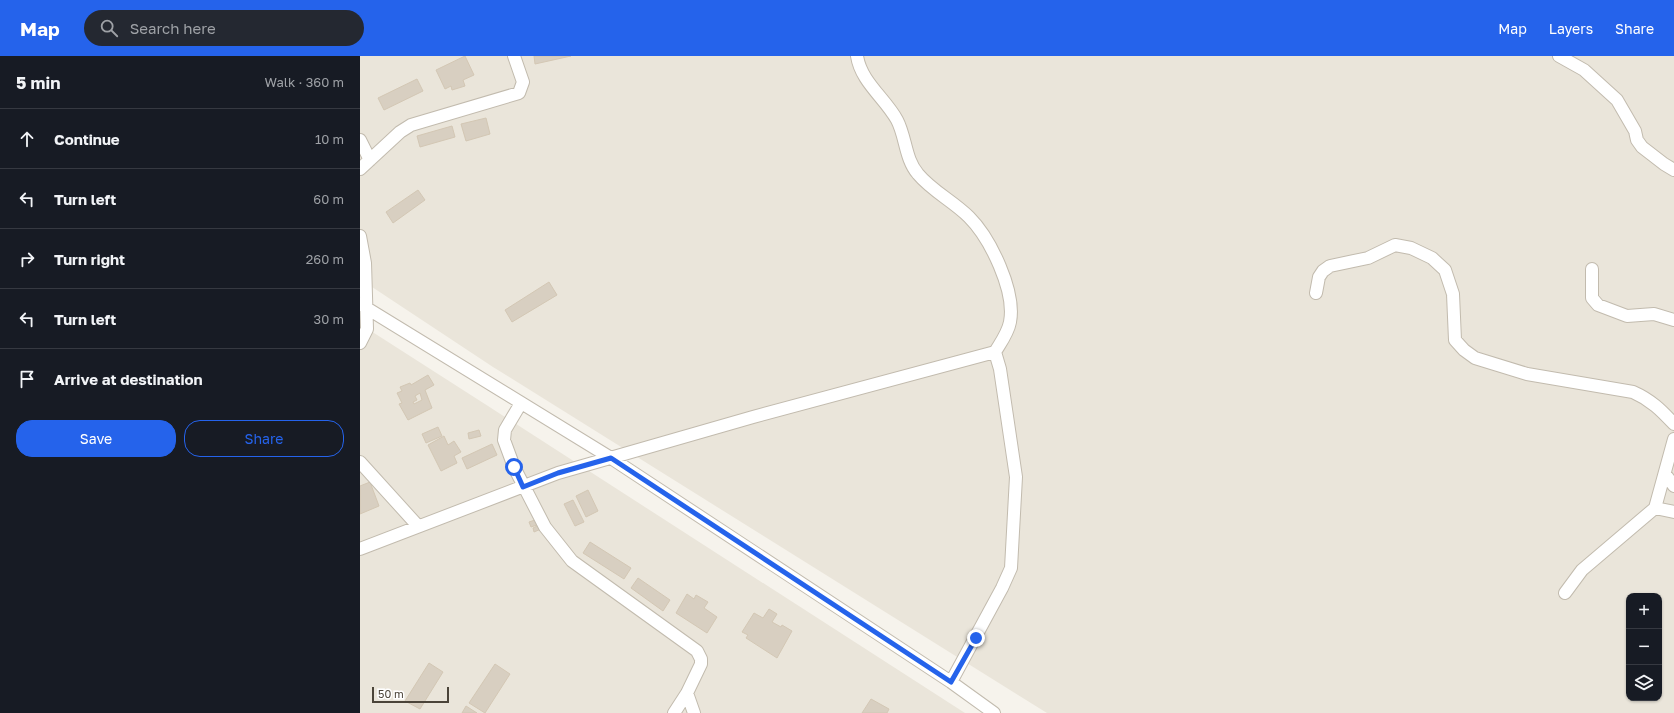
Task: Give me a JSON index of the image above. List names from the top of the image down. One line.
{"scale_bar":"50 m","page":{"header":"Map","search":"Search here","nav":["Map","Layers","Share"],"heading":["5 min","Walk · 360 m"],"list":[["Continue","10 m"],["Turn left","60 m"],["Turn right","260 m"],["Turn left","30 m"],"Arrive at destination"],"buttons":["Save","Share"],"map_buttons":["+","−"],"scale":"50 m"}}
